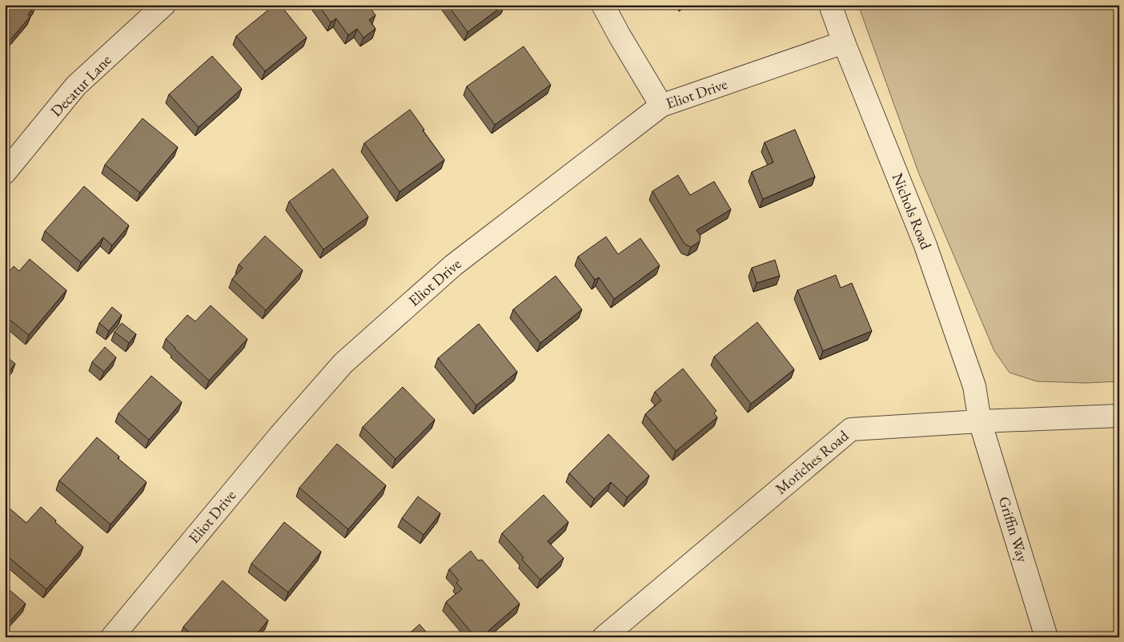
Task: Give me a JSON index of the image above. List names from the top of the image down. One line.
{"streets":{"street":["Decatur Lane","Eliot Drive","Nichols Road","Moriches Road","Griffin Way"]},"crossings":[["Eliot Drive","Nichols Road"],["Nichols Road","Moriches Road"],["Nichols Road","Griffin Way"],["Moriches Road","Griffin Way"]]}
